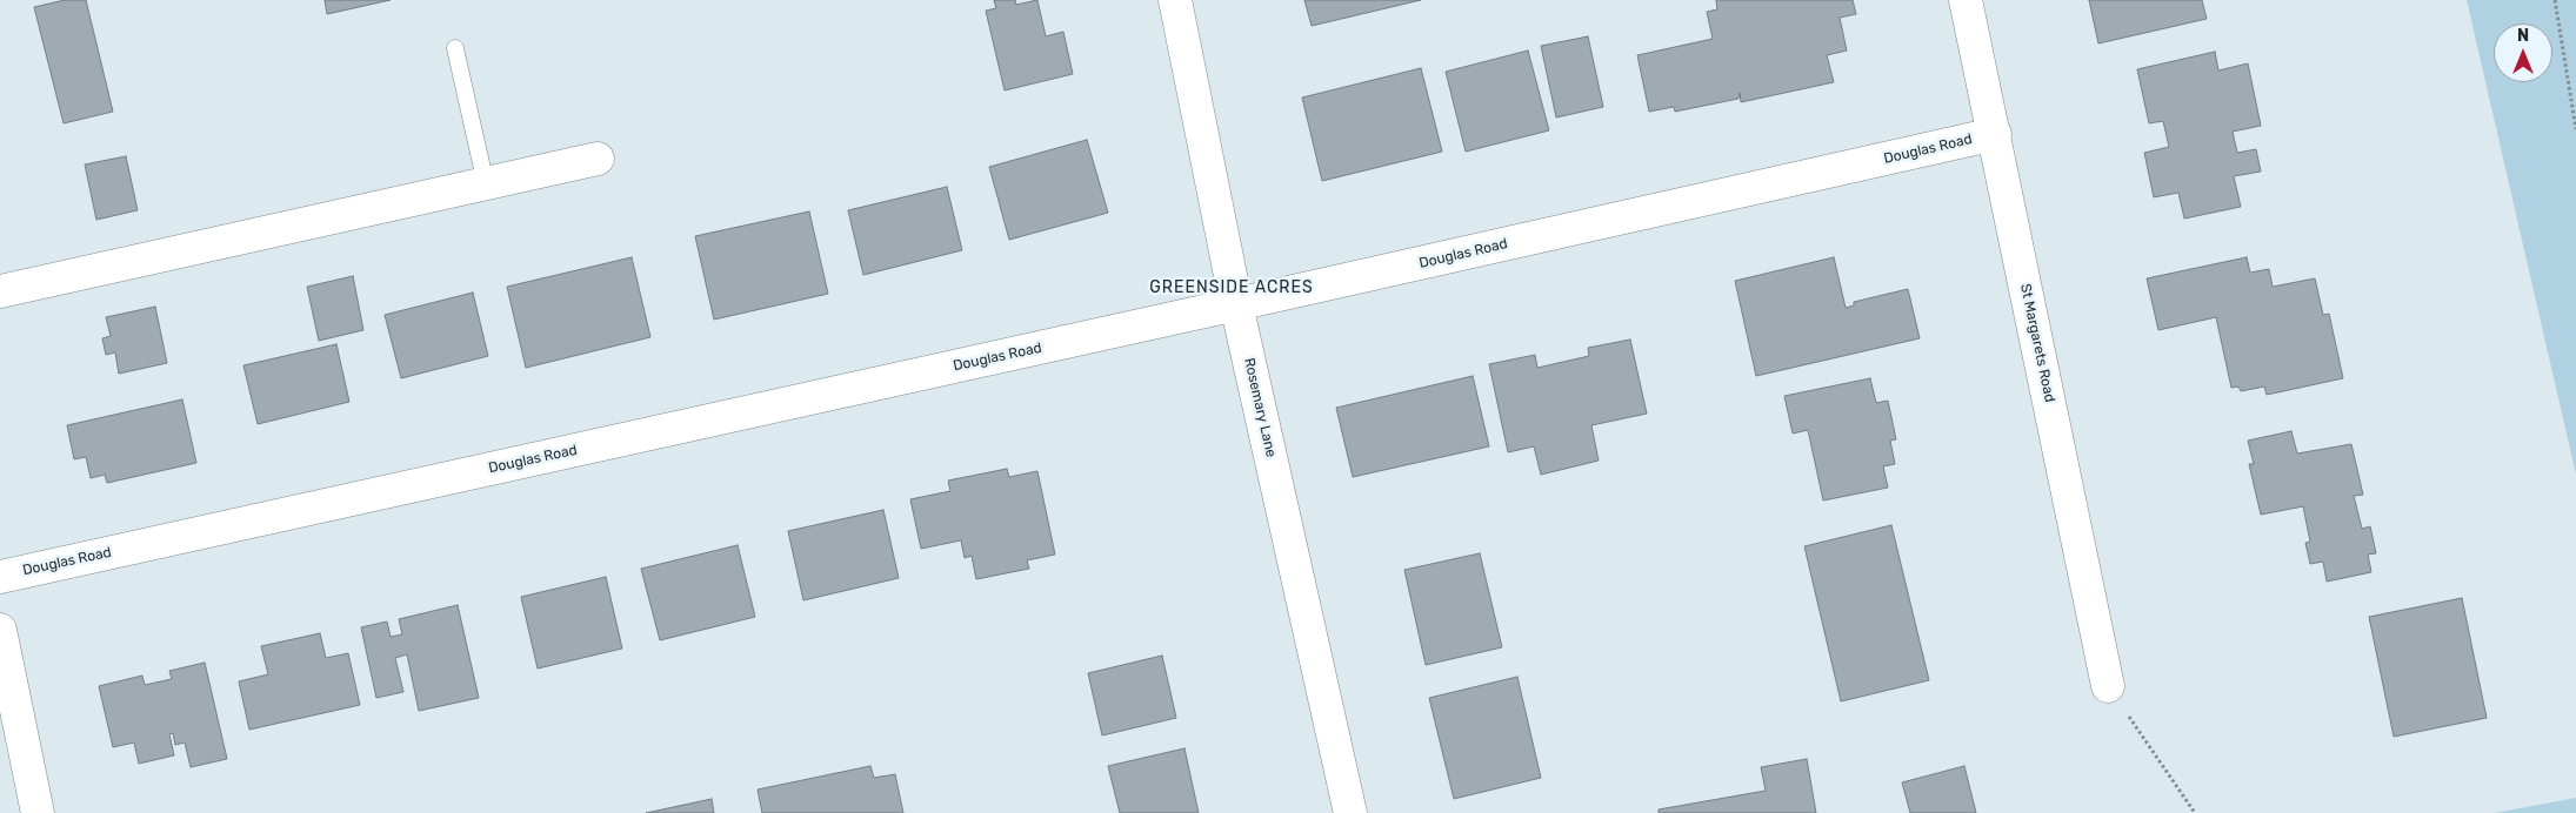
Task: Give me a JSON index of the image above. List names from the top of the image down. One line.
{"streets":{"street":["Douglas Road","St Margarets Road","Rosemary Lane"]},"crossings":[["Douglas Road","St Margarets Road"],["Douglas Road","Rosemary Lane"]],"districts":["GREENSIDE ACRES"],"north":"top"}
